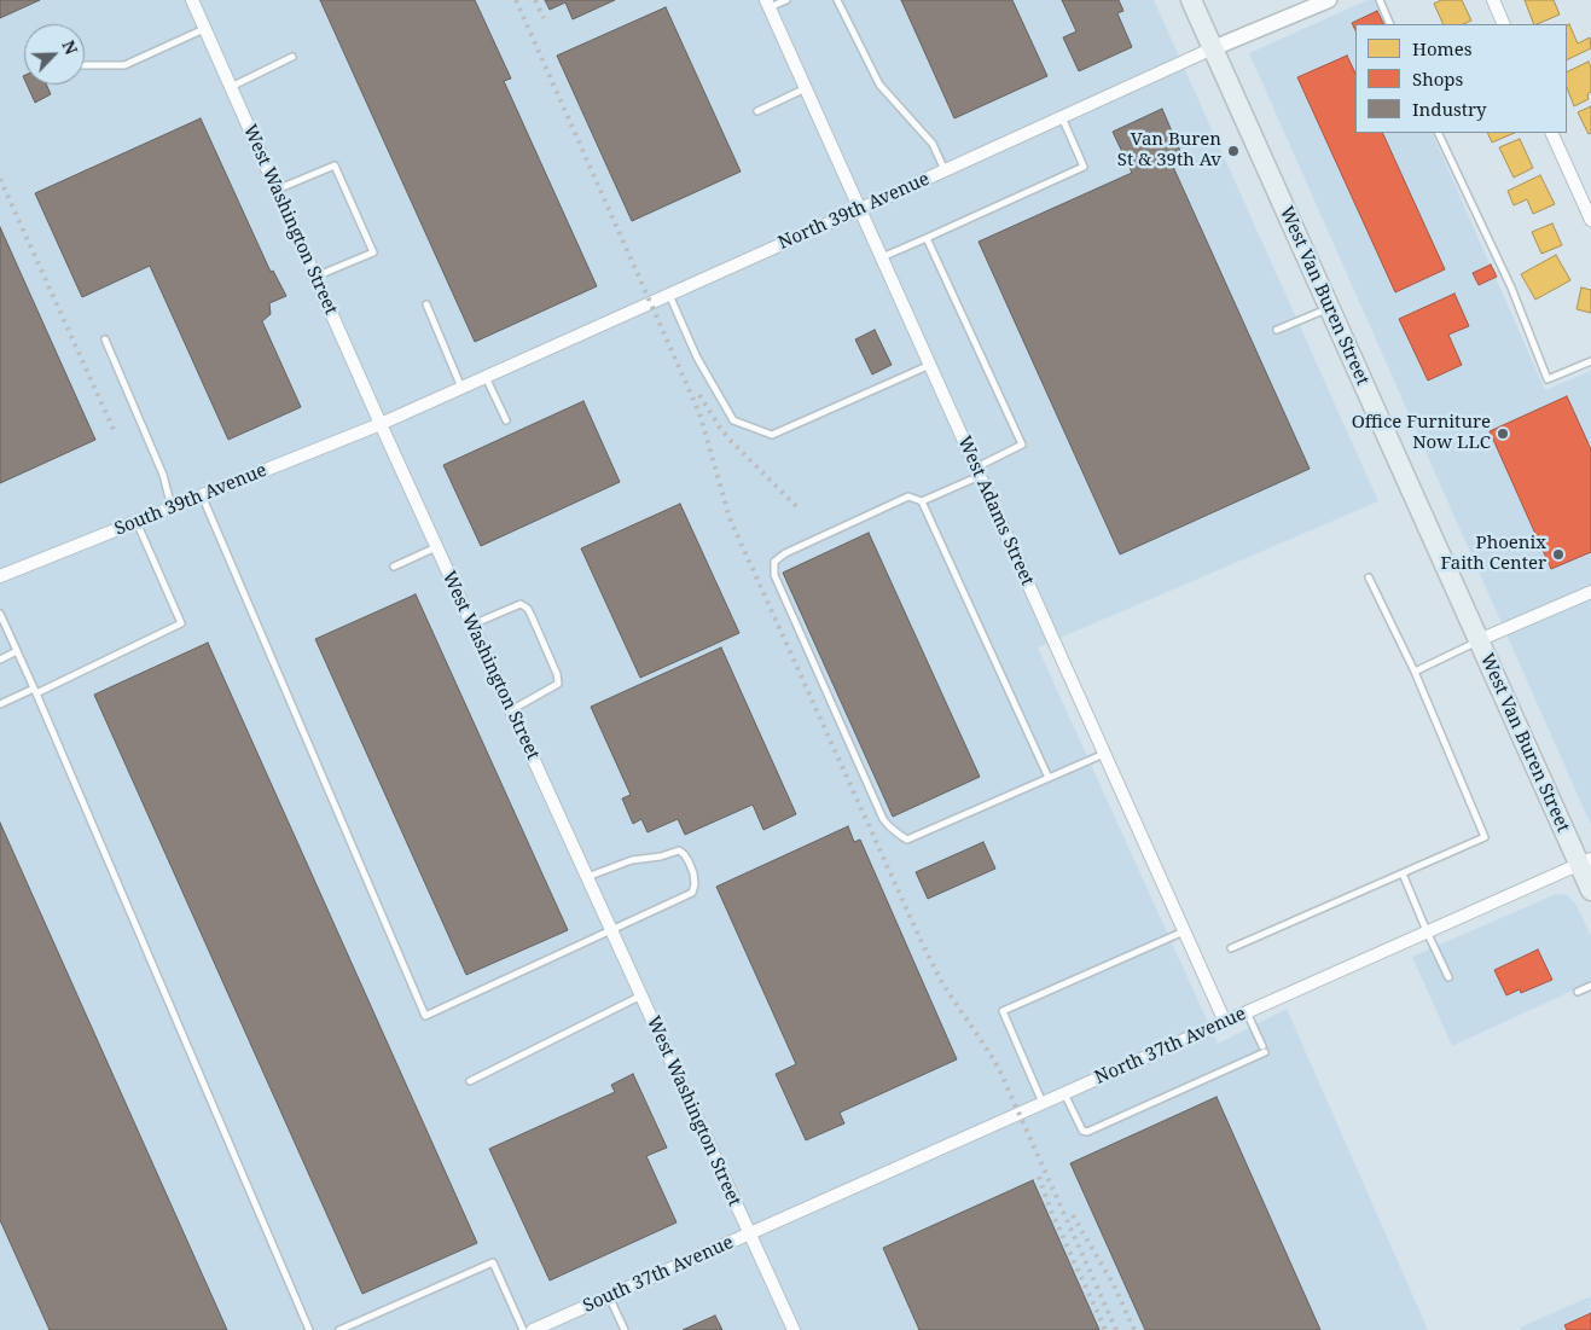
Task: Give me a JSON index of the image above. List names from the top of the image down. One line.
{"streets":{"main road":["West Van Buren Street"],"street":["North 39th Avenue","West Washington Street","South 39th Avenue","West Adams Street","North 37th Avenue","South 37th Avenue"]},"crossings":[["North 39th Avenue","West Washington Street"],["North 39th Avenue","West Van Buren Street"],["North 39th Avenue","South 39th Avenue"],["North 39th Avenue","West Adams Street"],["West Washington Street","South 39th Avenue"],["West Washington Street","North 37th Avenue"],["West Washington Street","South 37th Avenue"],["West Van Buren Street","North 37th Avenue"],["West Adams Street","North 37th Avenue"],["North 37th Avenue","South 37th Avenue"]],"places":["Van Buren St & 39th Av","Office Furniture Now LLC","Phoenix Faith Center"],"legend":["Homes","Shops","Industry"],"north":"top right"}
